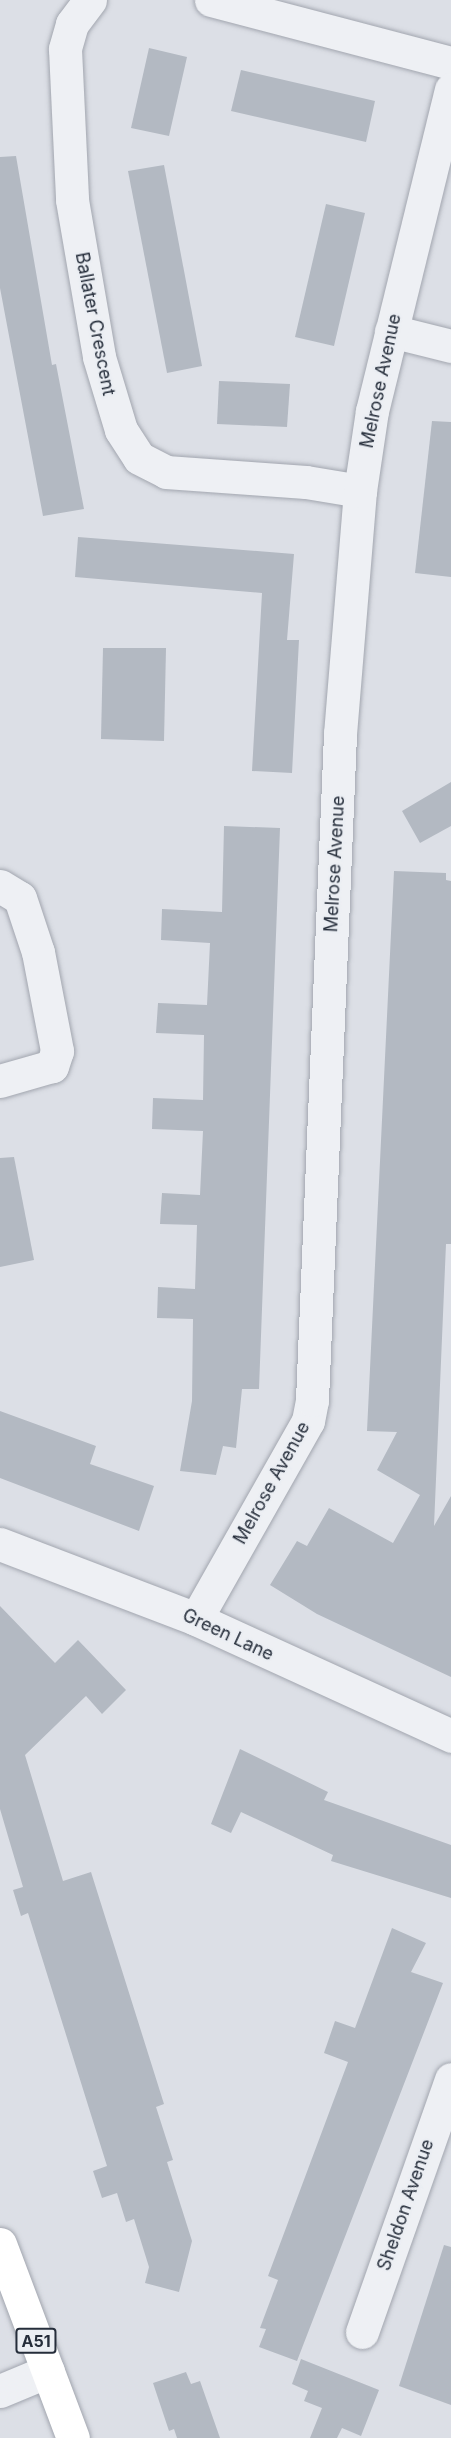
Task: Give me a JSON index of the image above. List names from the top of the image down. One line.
{"streets":{"highway":["A51"],"street":["Ballater Crescent","Melrose Avenue","Green Lane","Sheldon Avenue"]},"crossings":[["Ballater Crescent","Melrose Avenue"],["Melrose Avenue","Green Lane"]]}
